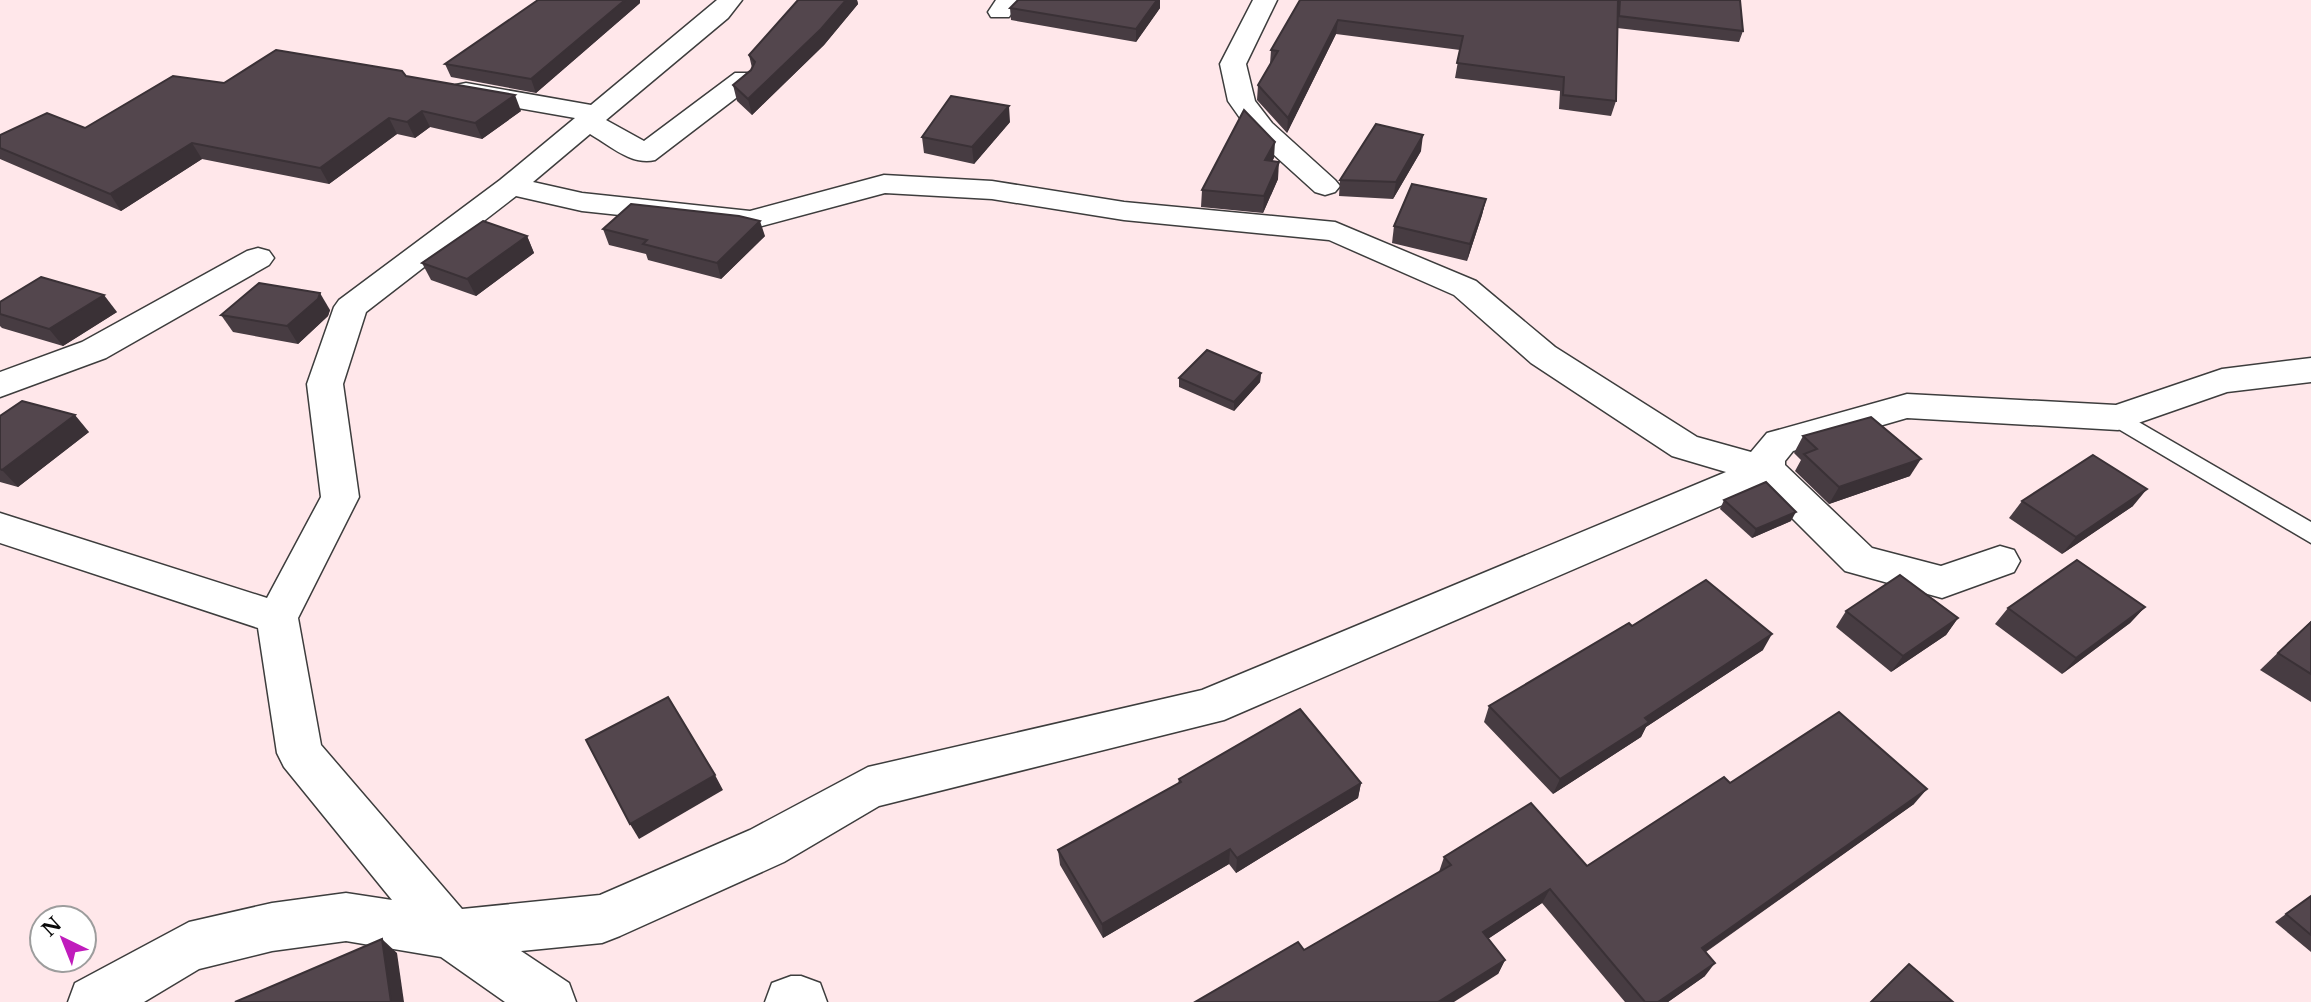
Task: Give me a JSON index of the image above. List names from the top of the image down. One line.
{"north":"top left"}
